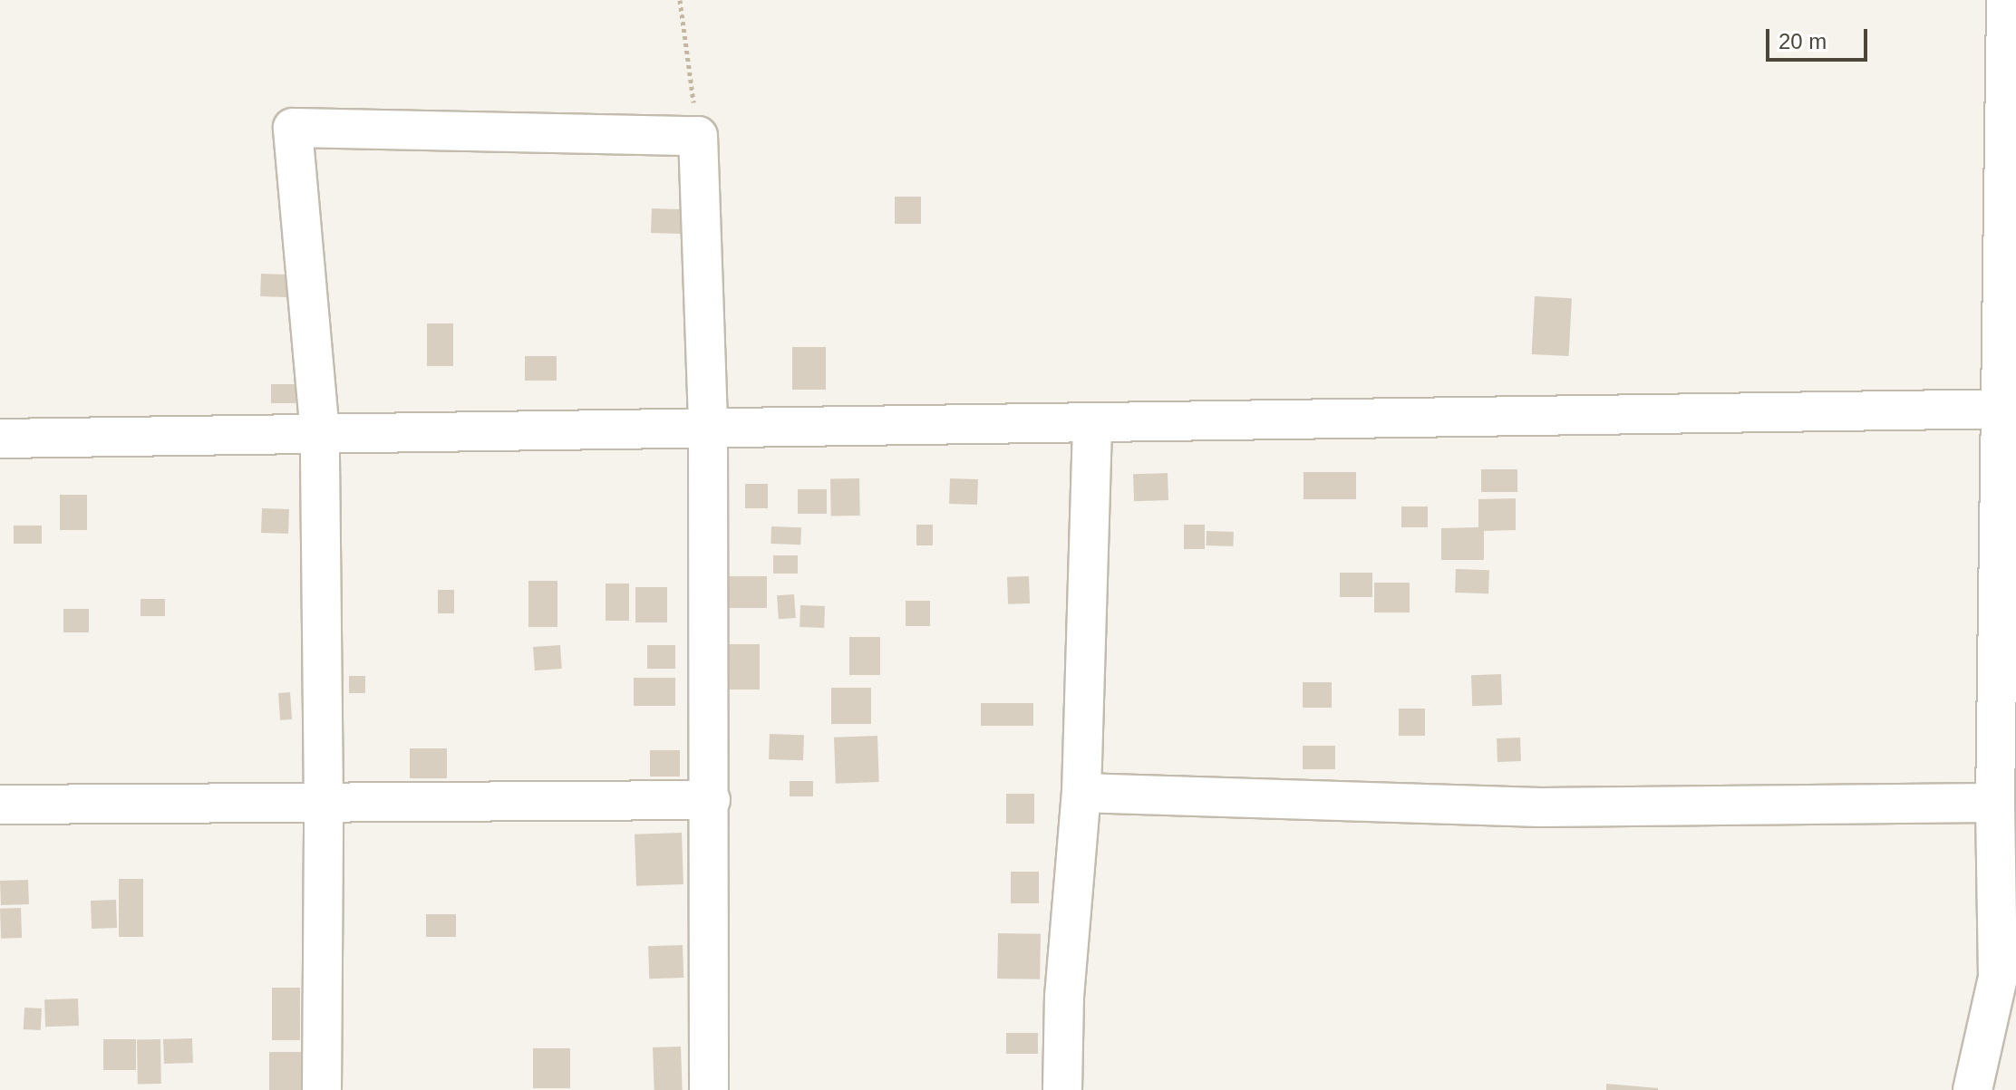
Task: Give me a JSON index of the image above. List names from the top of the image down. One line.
{"scale_bar":"20 m"}
